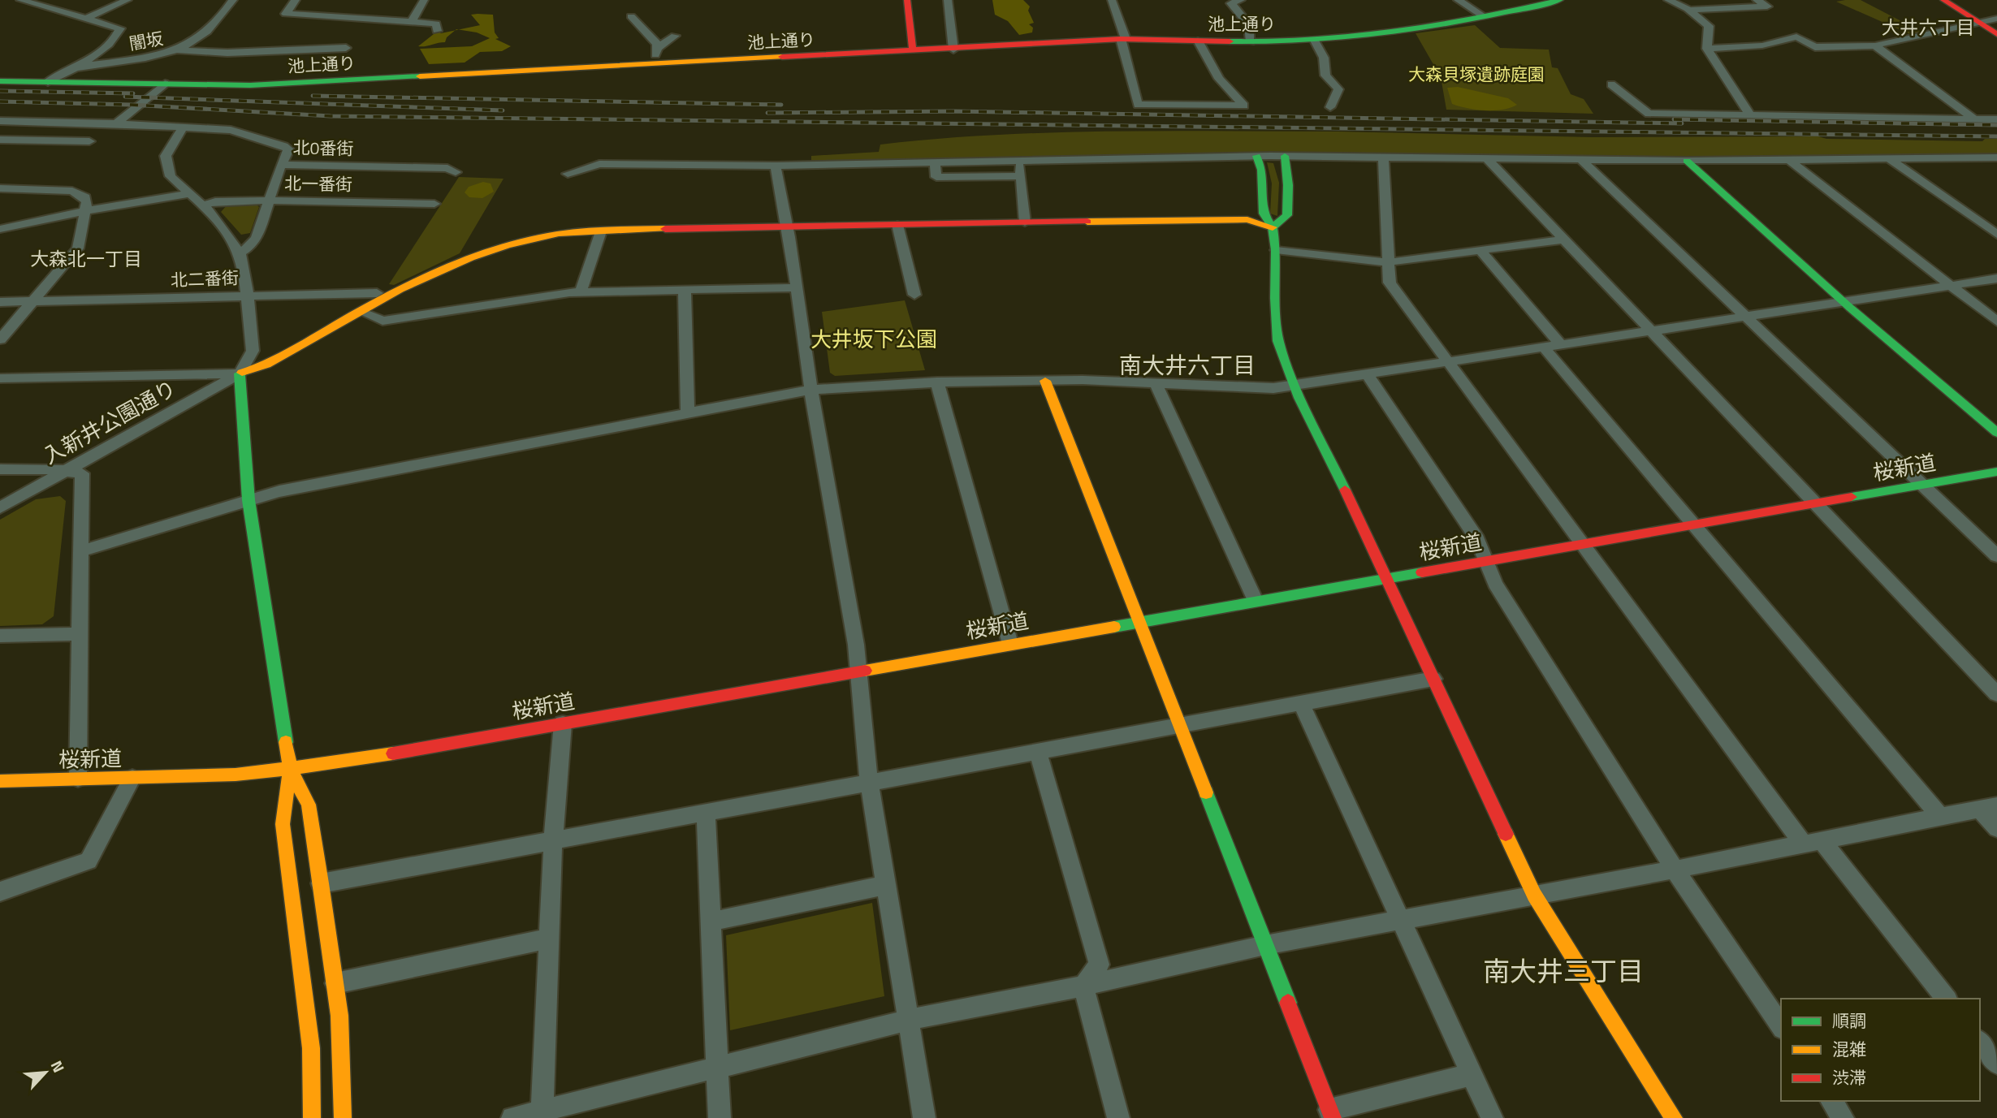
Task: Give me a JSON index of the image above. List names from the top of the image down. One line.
{"streets":{"street":["池上通り","闇坂","北0番街","北一番街","北二番街","入新井公園通り","桜新道"]},"crossings":[["池上通り","闇坂"]],"districts":["大井六丁目","大森北一丁目","南大井六丁目","南大井三丁目"],"parks":["大森貝塚遺跡庭園","大井坂下公園"],"legend":["順調","混雑","渋滞"],"north":"top right"}
